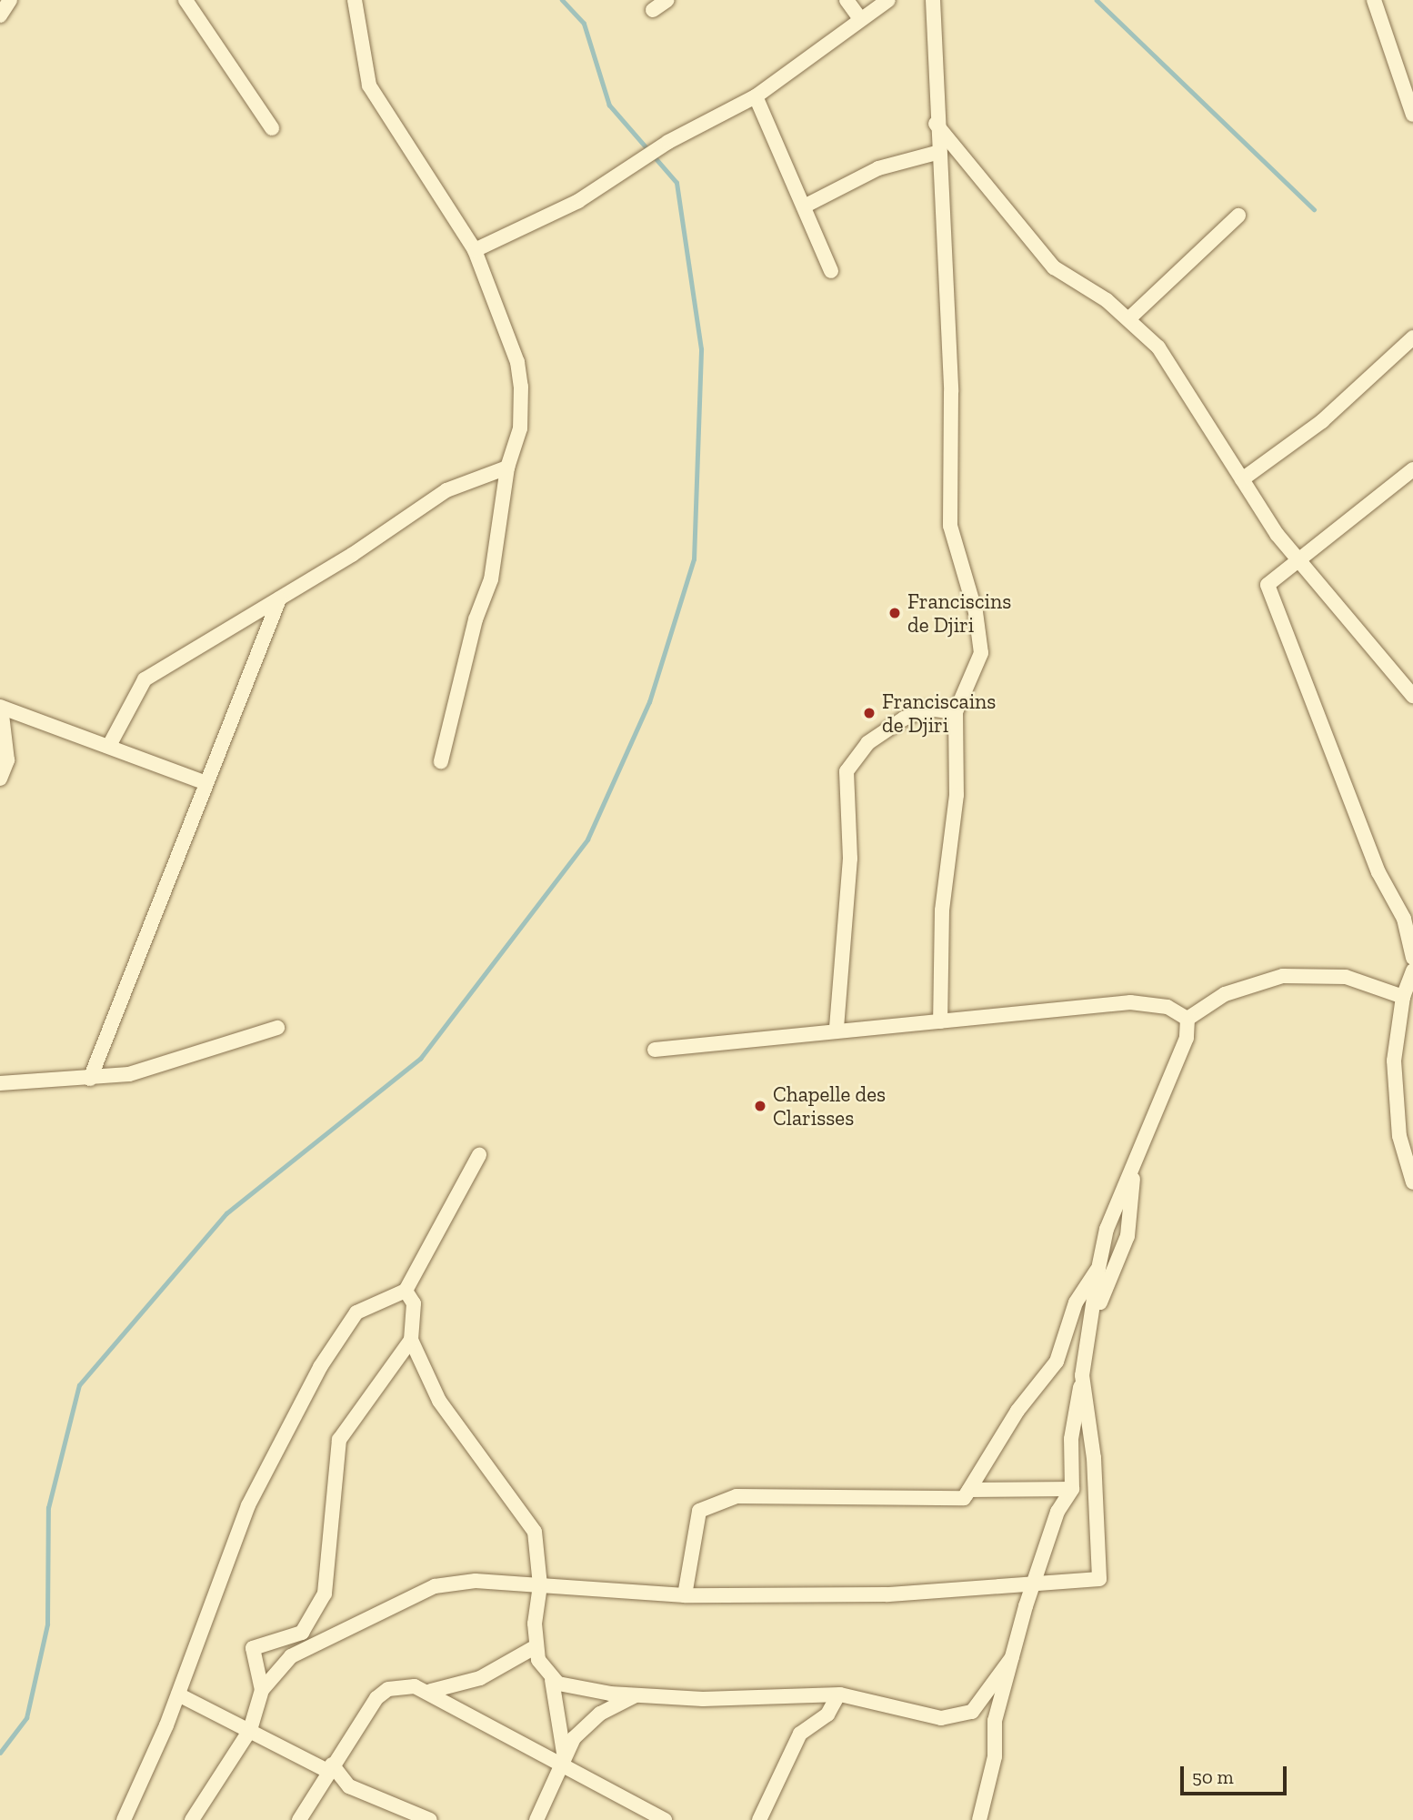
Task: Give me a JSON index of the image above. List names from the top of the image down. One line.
{"places":["Franciscins de Djiri","Franciscains de Djiri","Chapelle des Clarisses"],"scale_bar":"50 m"}
